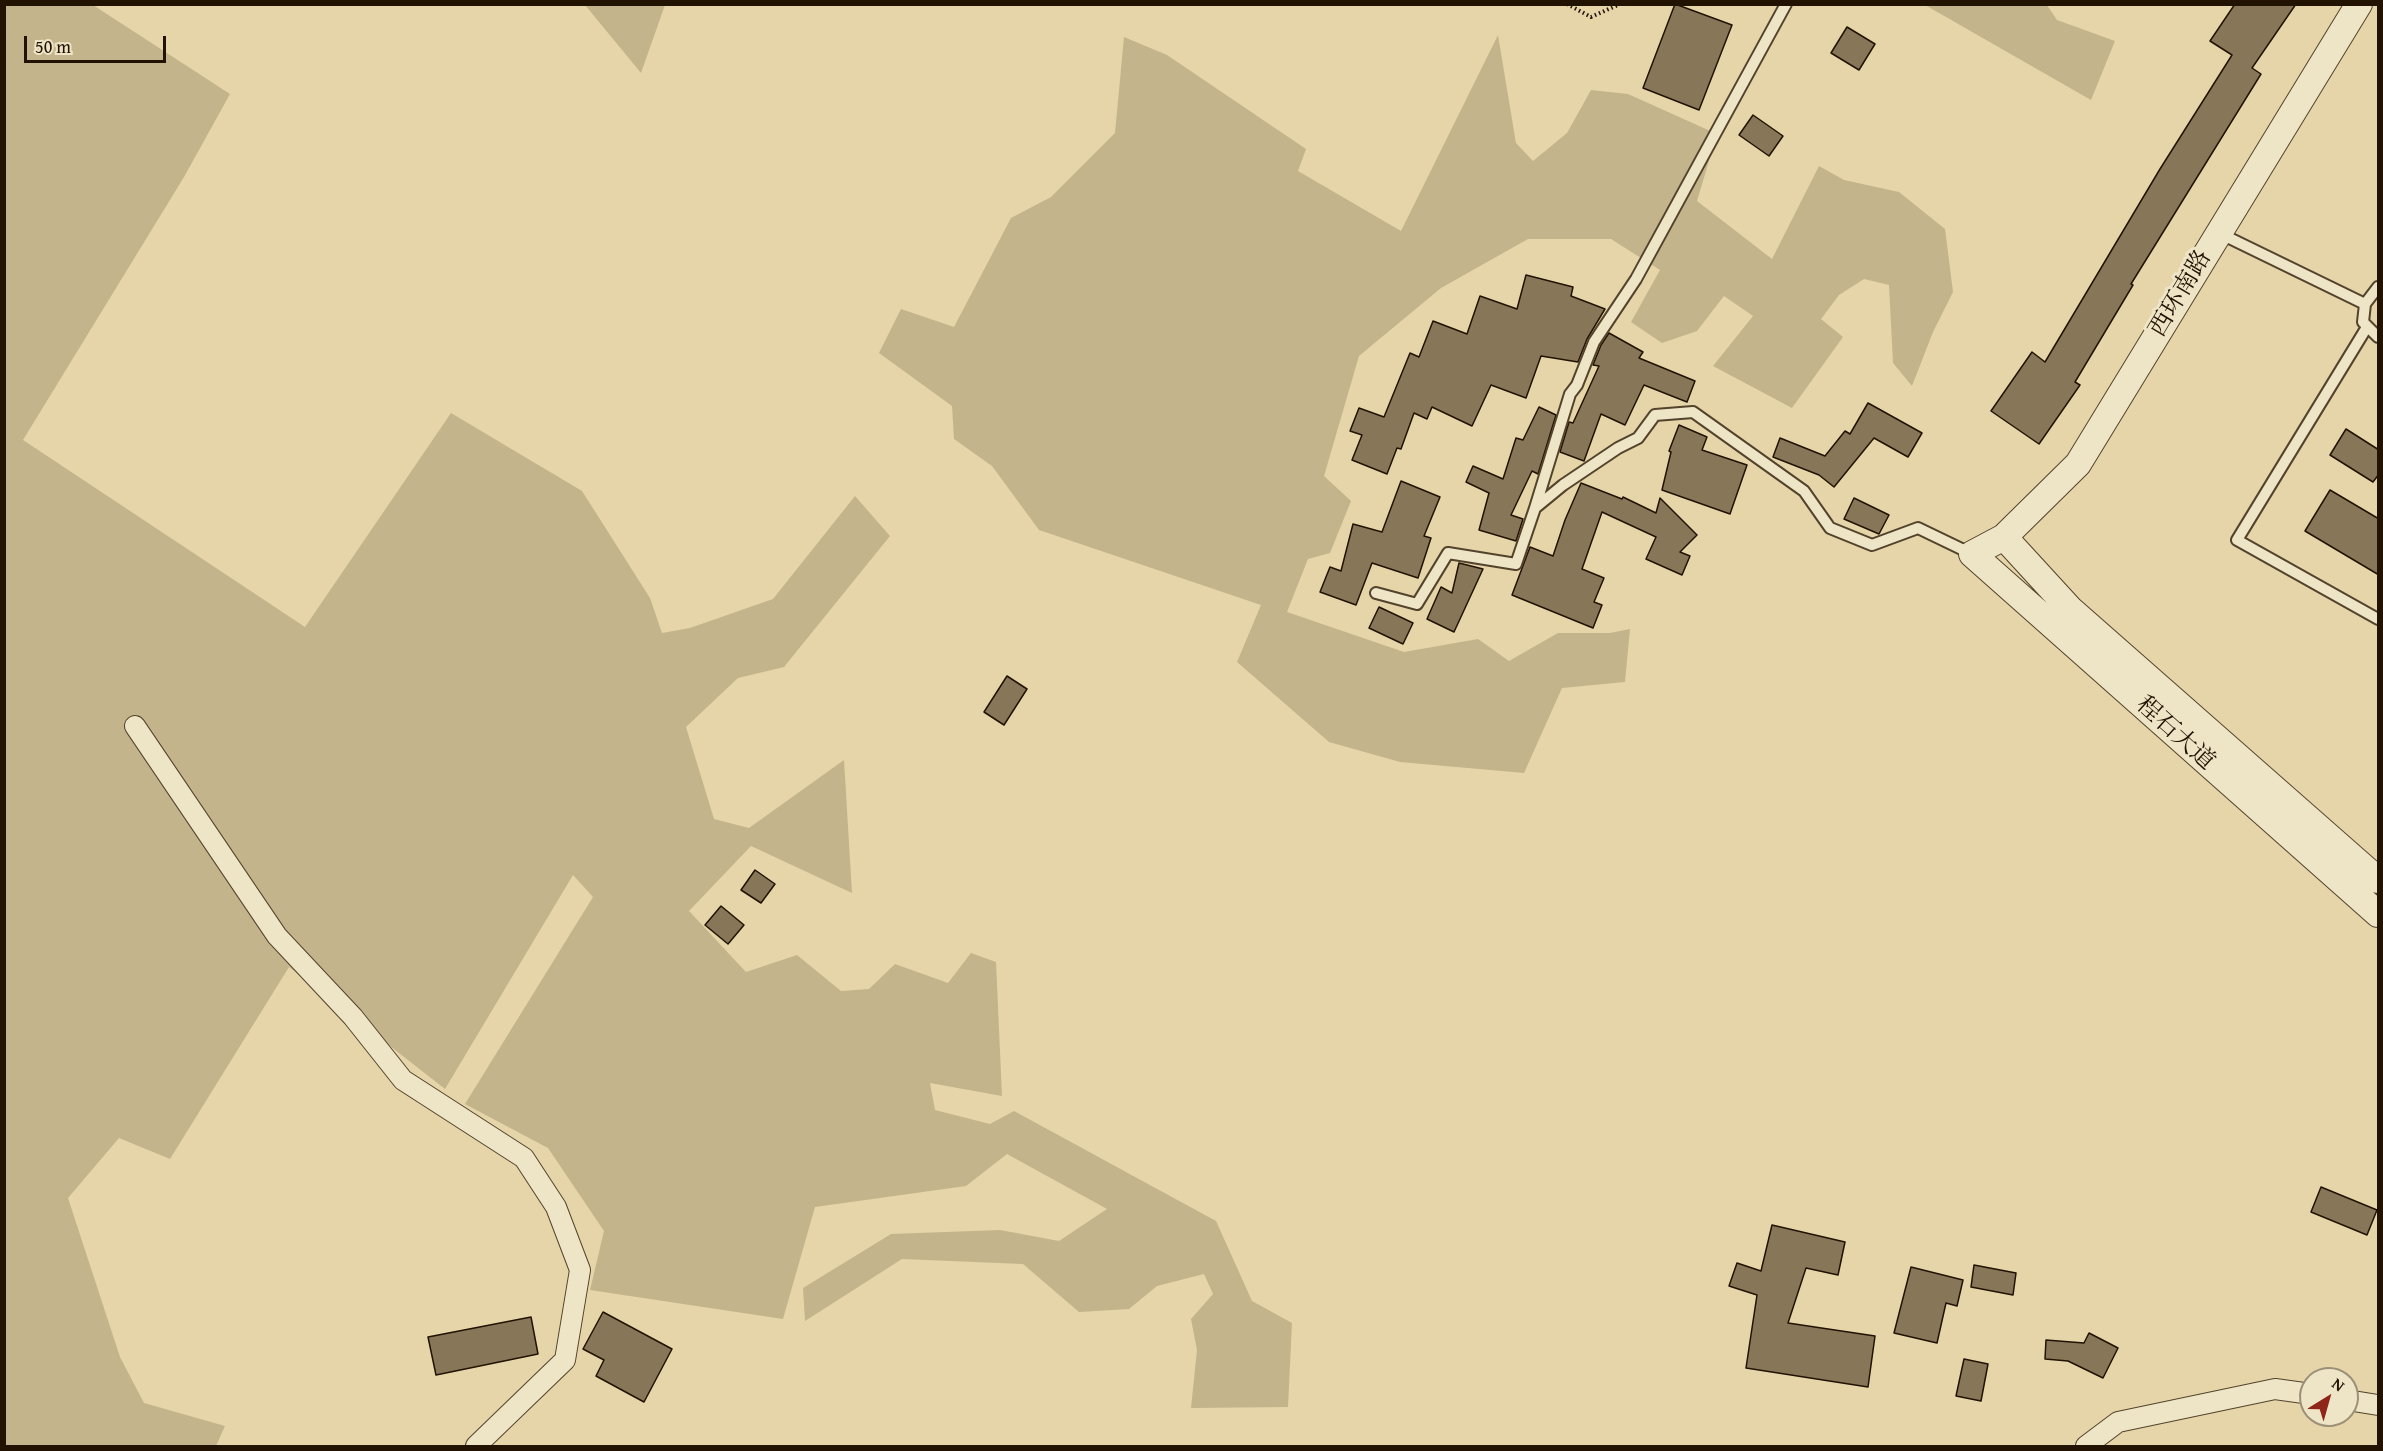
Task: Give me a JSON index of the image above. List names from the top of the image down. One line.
{"streets":{"street":["西环南路","程石大道"]},"crossings":[["西环南路","程石大道"]],"scale_bar":"50 m","north":"top right"}
